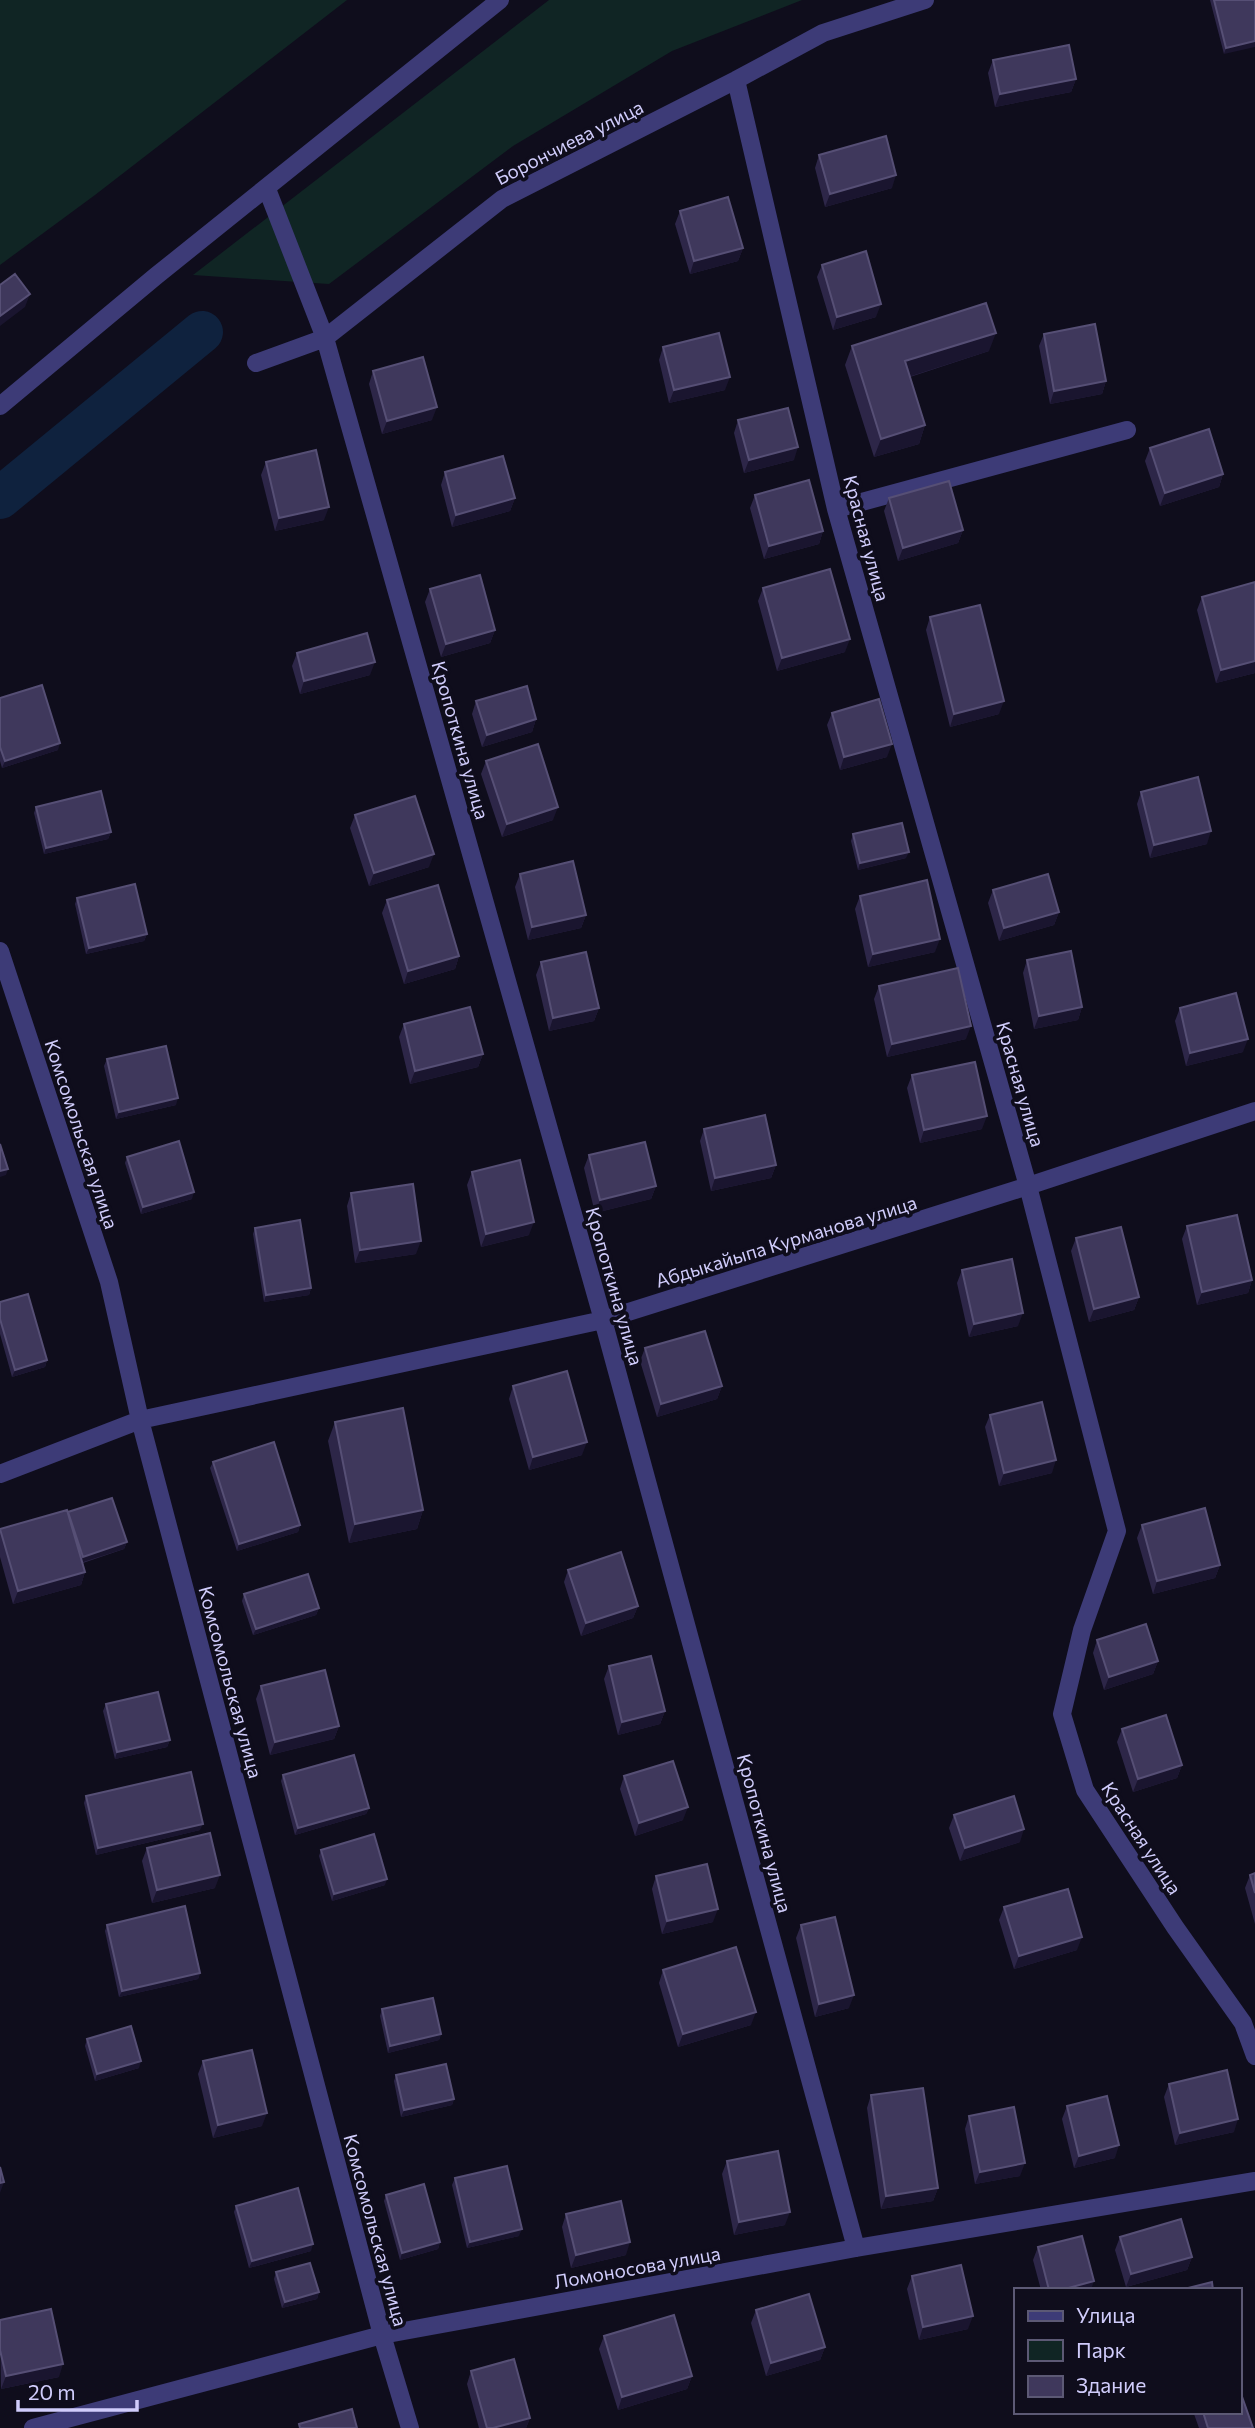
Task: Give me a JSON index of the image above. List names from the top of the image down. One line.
{"streets":{"street":["Борончиева улица","Красная улица","Кропоткина улица","Комсомольская улица","Абдыкайыпа Курманова улица","Ломоносова улица"]},"crossings":[["Борончиева улица","Красная улица"],["Борончиева улица","Кропоткина улица"],["Красная улица","Абдыкайыпа Курманова улица"],["Кропоткина улица","Абдыкайыпа Курманова улица"],["Кропоткина улица","Ломоносова улица"],["Комсомольская улица","Абдыкайыпа Курманова улица"],["Комсомольская улица","Ломоносова улица"]],"legend":["Улица","Парк","Здание"],"scale_bar":"20 m"}
